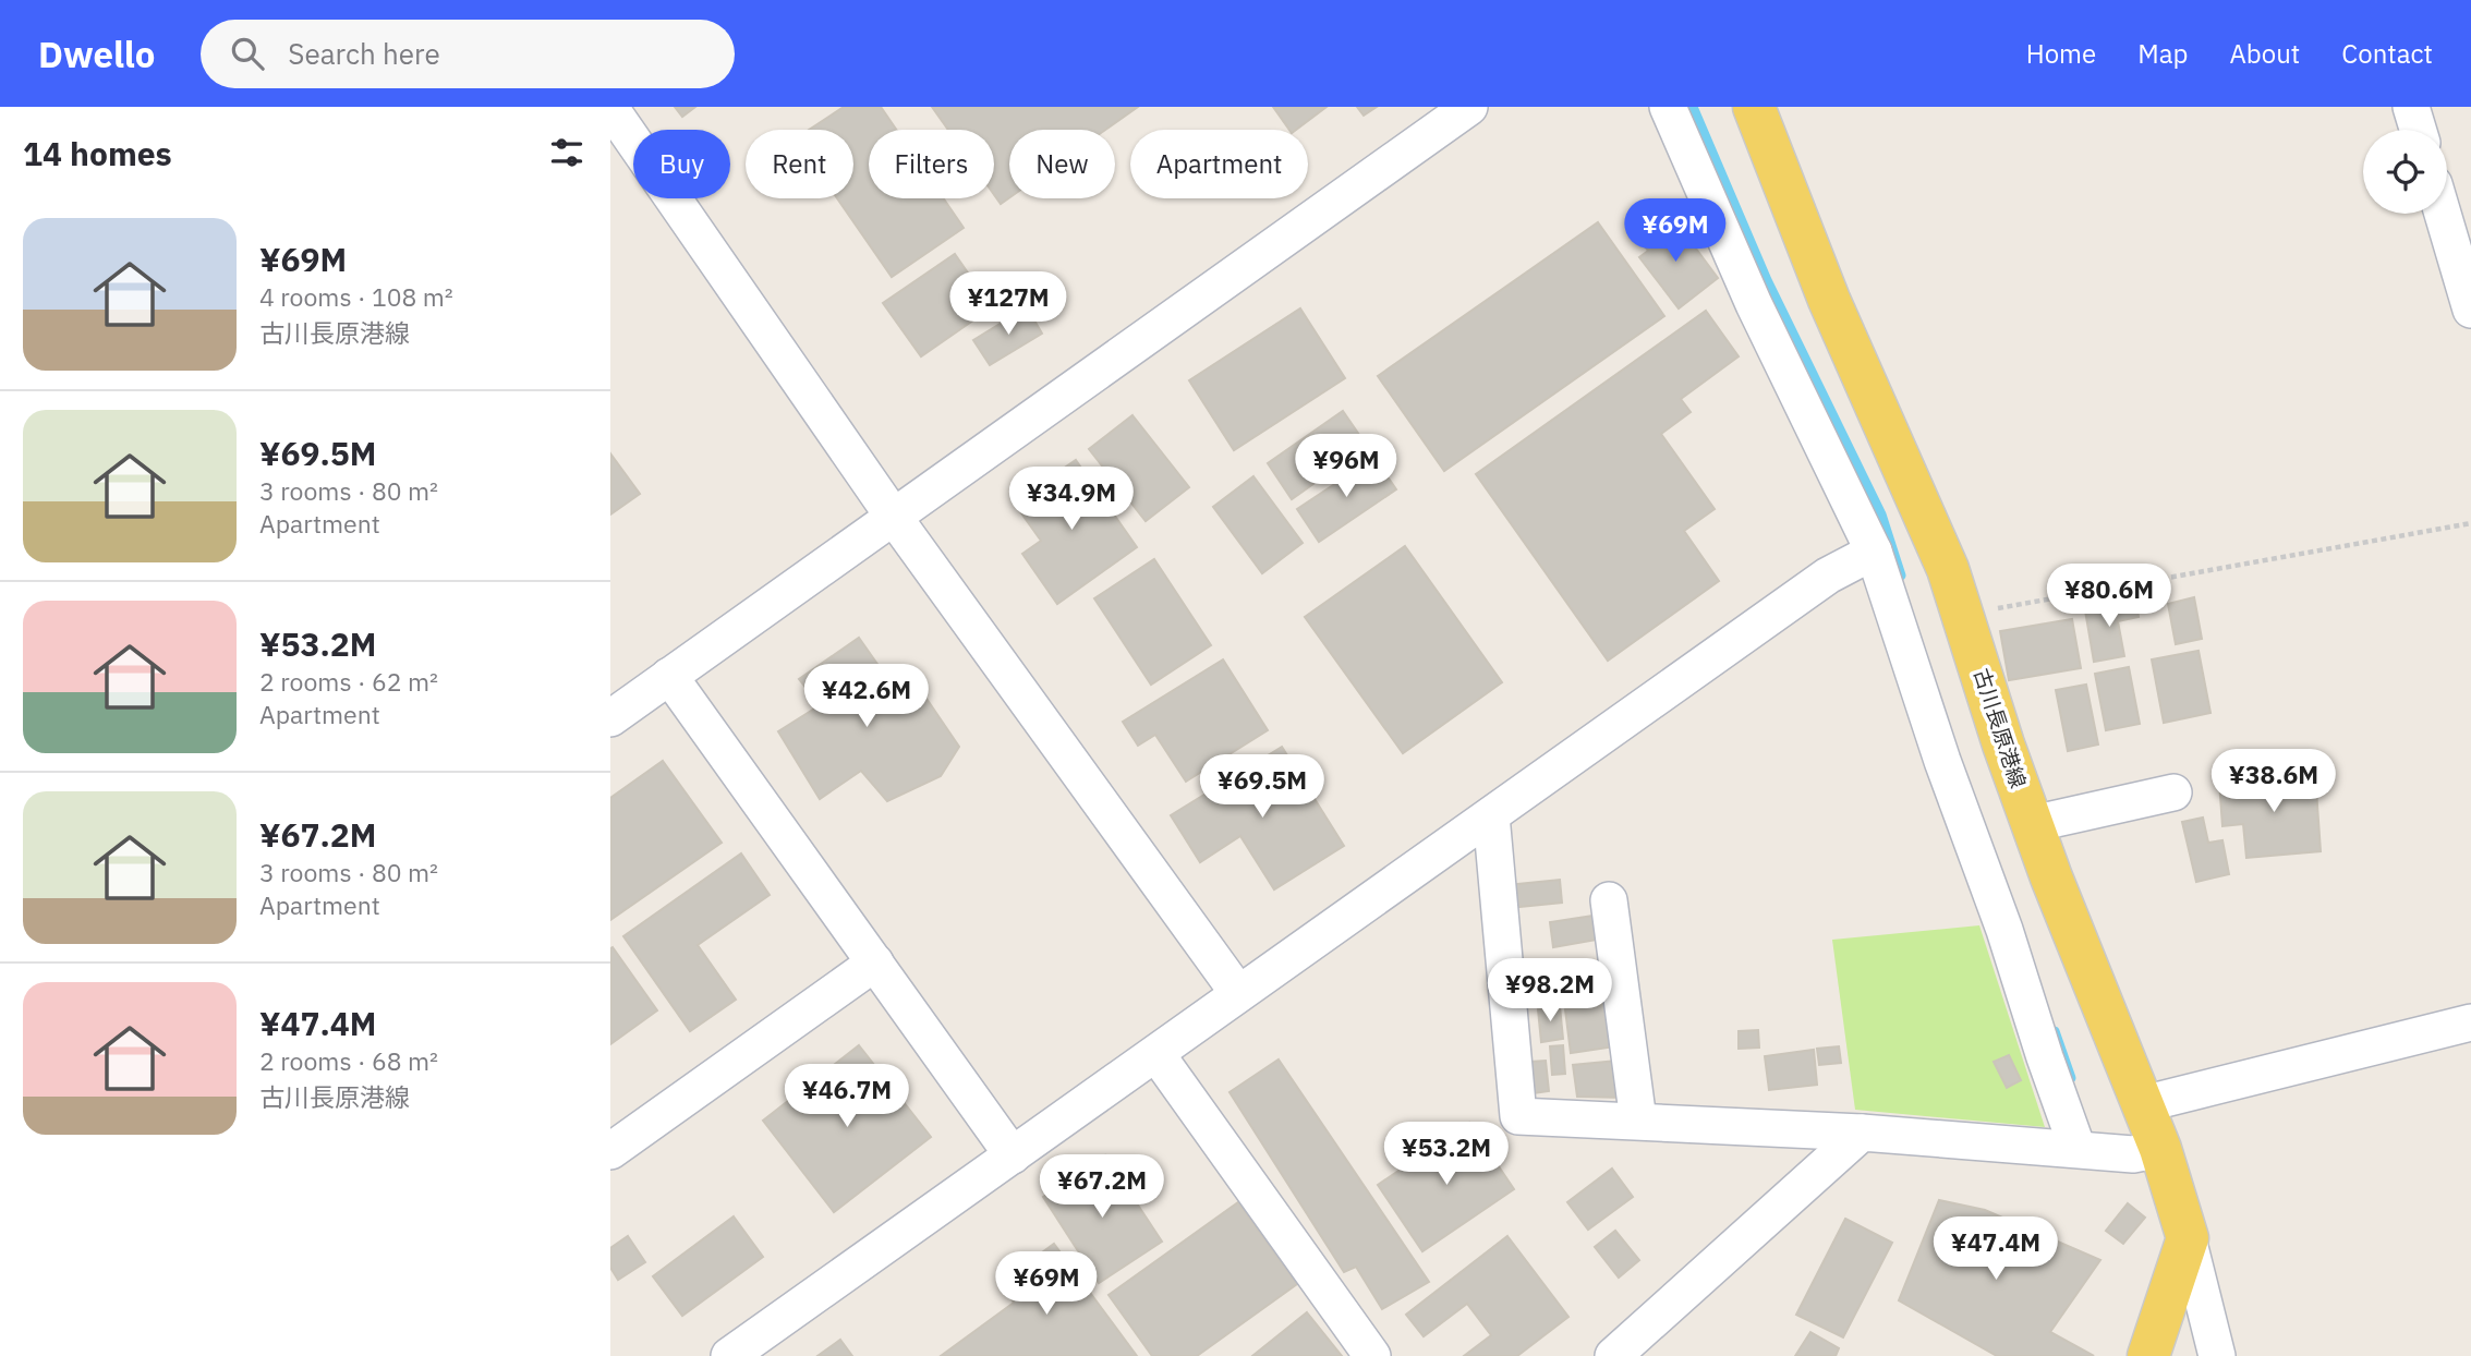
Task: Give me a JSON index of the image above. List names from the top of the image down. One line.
{"streets":{"main road":["古川長原港線"]},"page":{"header":"Dwello","search":"Search here","nav":["Home","Map","About","Contact"],"heading":"14 homes","chip":["Buy","Rent","Filters","New","Apartment"],"list":[{"name":"¥69M","note":"4 rooms · 108 m² · 古川長原港線"},{"name":"¥69.5M","note":"3 rooms · 80 m² · Apartment"},{"name":"¥53.2M","note":"2 rooms · 62 m² · Apartment"},{"name":"¥67.2M","note":"3 rooms · 80 m² · Apartment"},{"name":"¥47.4M","note":"2 rooms · 68 m² · 古川長原港線"}],"price":["¥69M","¥127M","¥96M","¥34.9M","¥80.6M","¥42.6M","¥38.6M","¥69.5M","¥98.2M","¥46.7M","¥53.2M","¥67.2M","¥47.4M","¥69M"]}}
